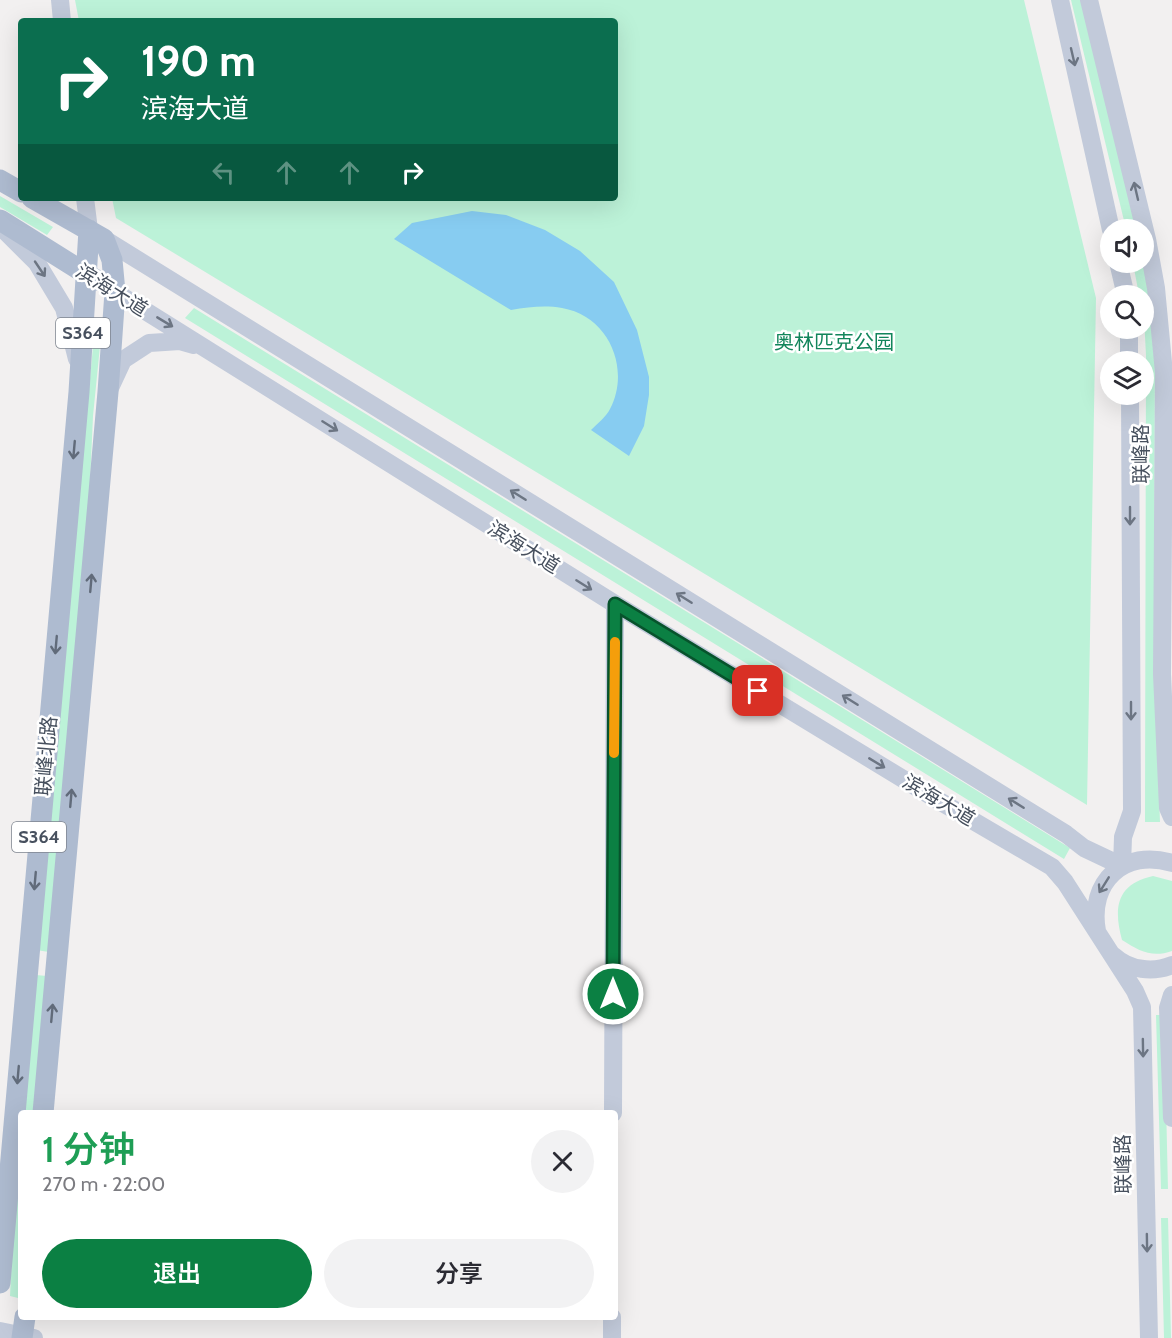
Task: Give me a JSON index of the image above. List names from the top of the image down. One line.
{"streets":{"main road":["滨海大道","S364","联峰路","联峰北路"]},"crossings":[["滨海大道","联峰路"],["滨海大道","联峰北路"]],"parks":["奥林匹克公园"],"page":{"turn":["190 m","滨海大道"],"heading":["1 分钟","270 m · 22:00"],"buttons":["退出","分享"]}}
